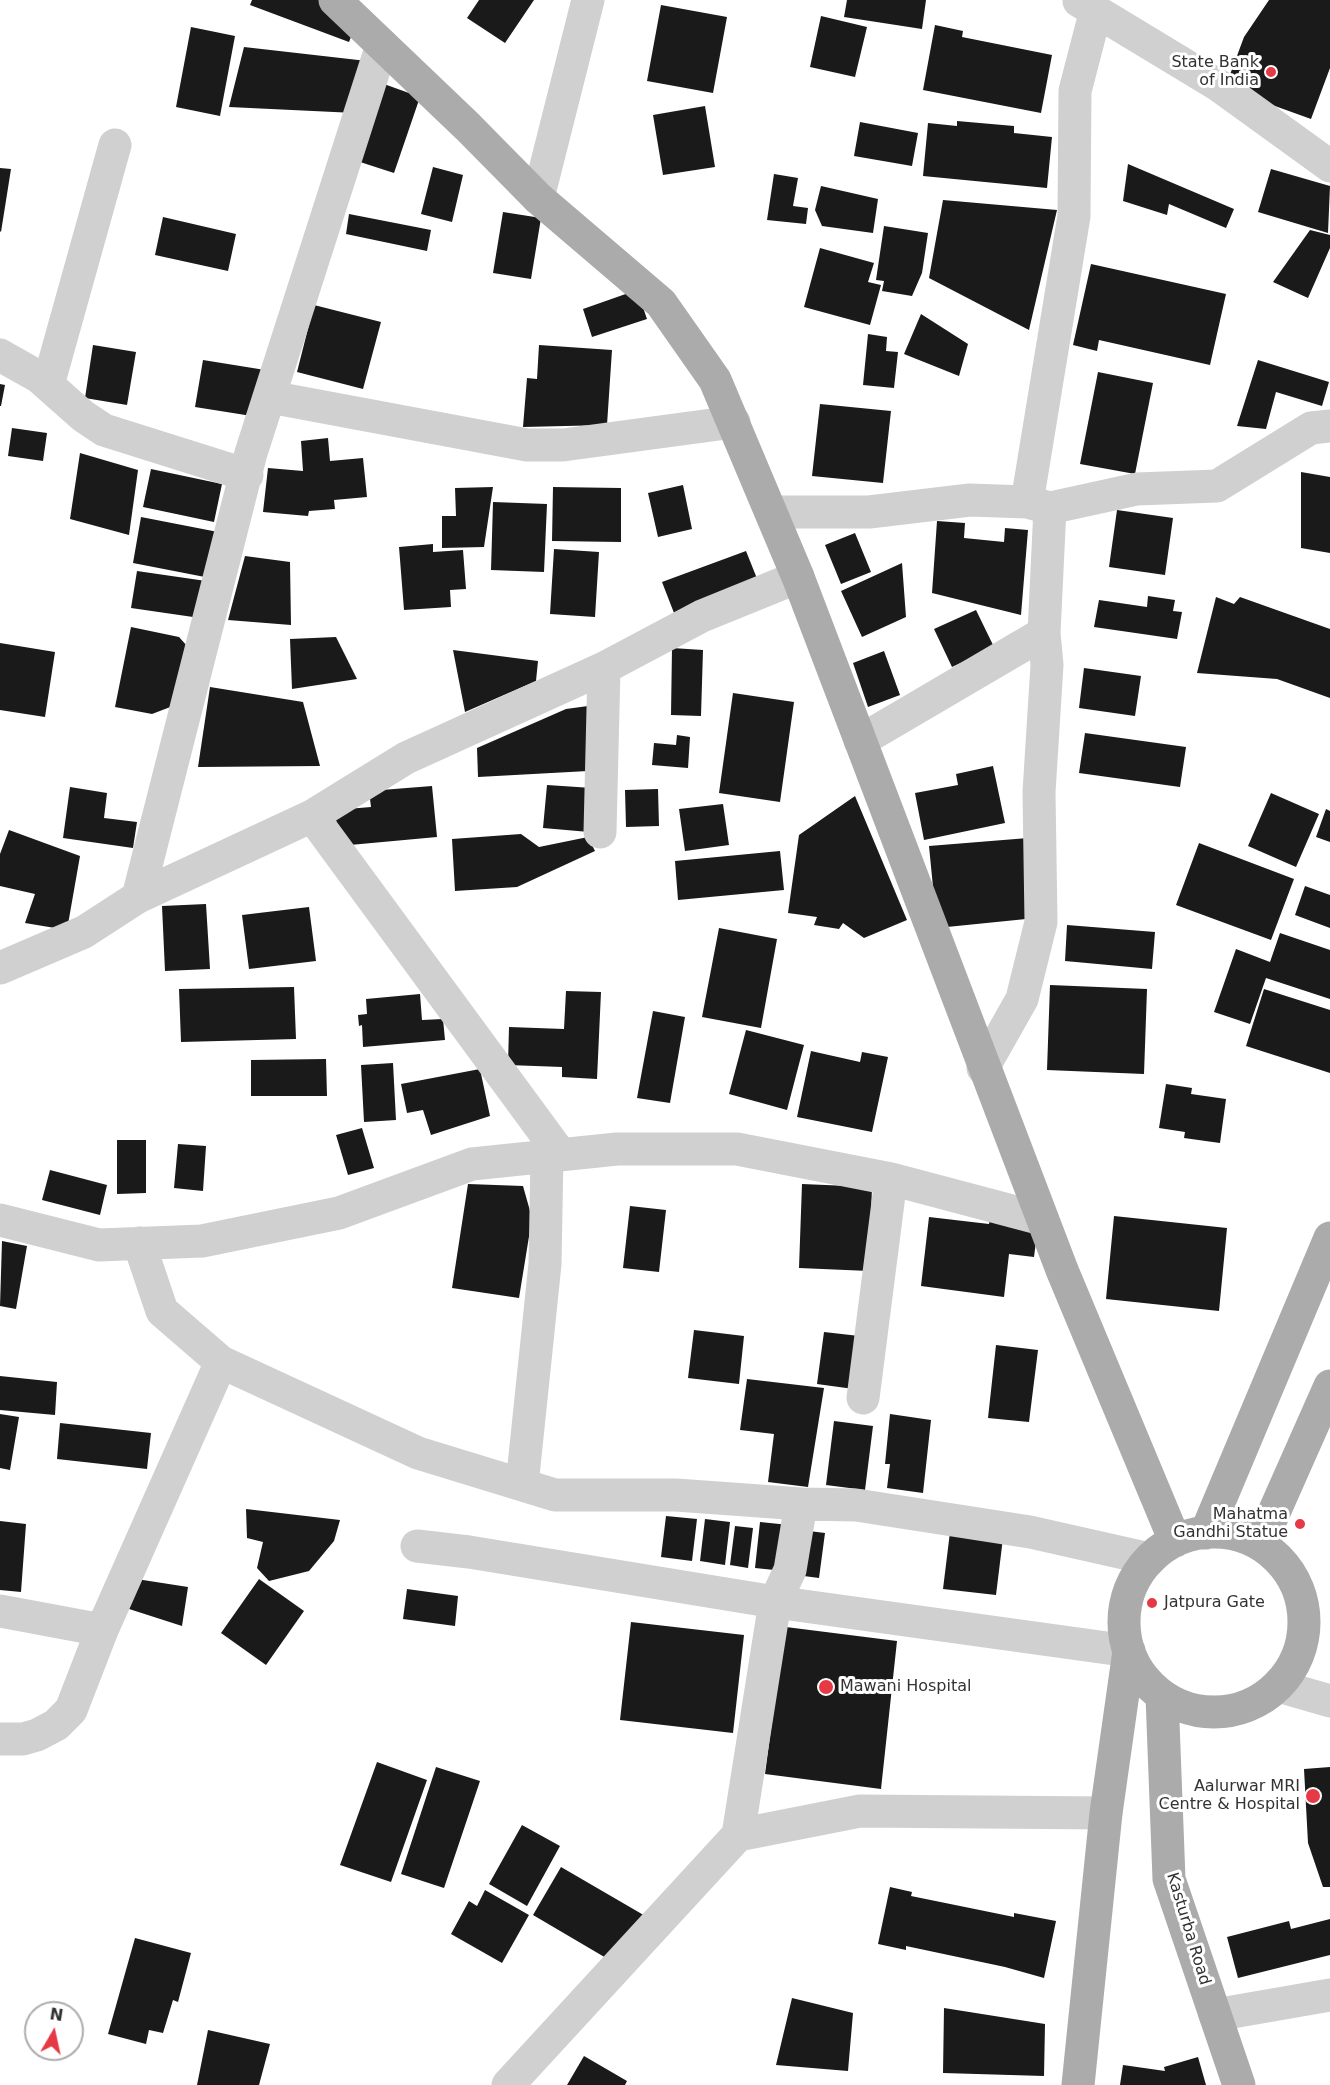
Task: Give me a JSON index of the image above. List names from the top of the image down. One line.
{"streets":{"main road":["Kasturba Road"]},"places":["State Bank of India","Mahatma Gandhi Statue","Jatpura Gate","Mawani Hospital","Aalurwar MRI Centre & Hospital"],"north":"top"}
